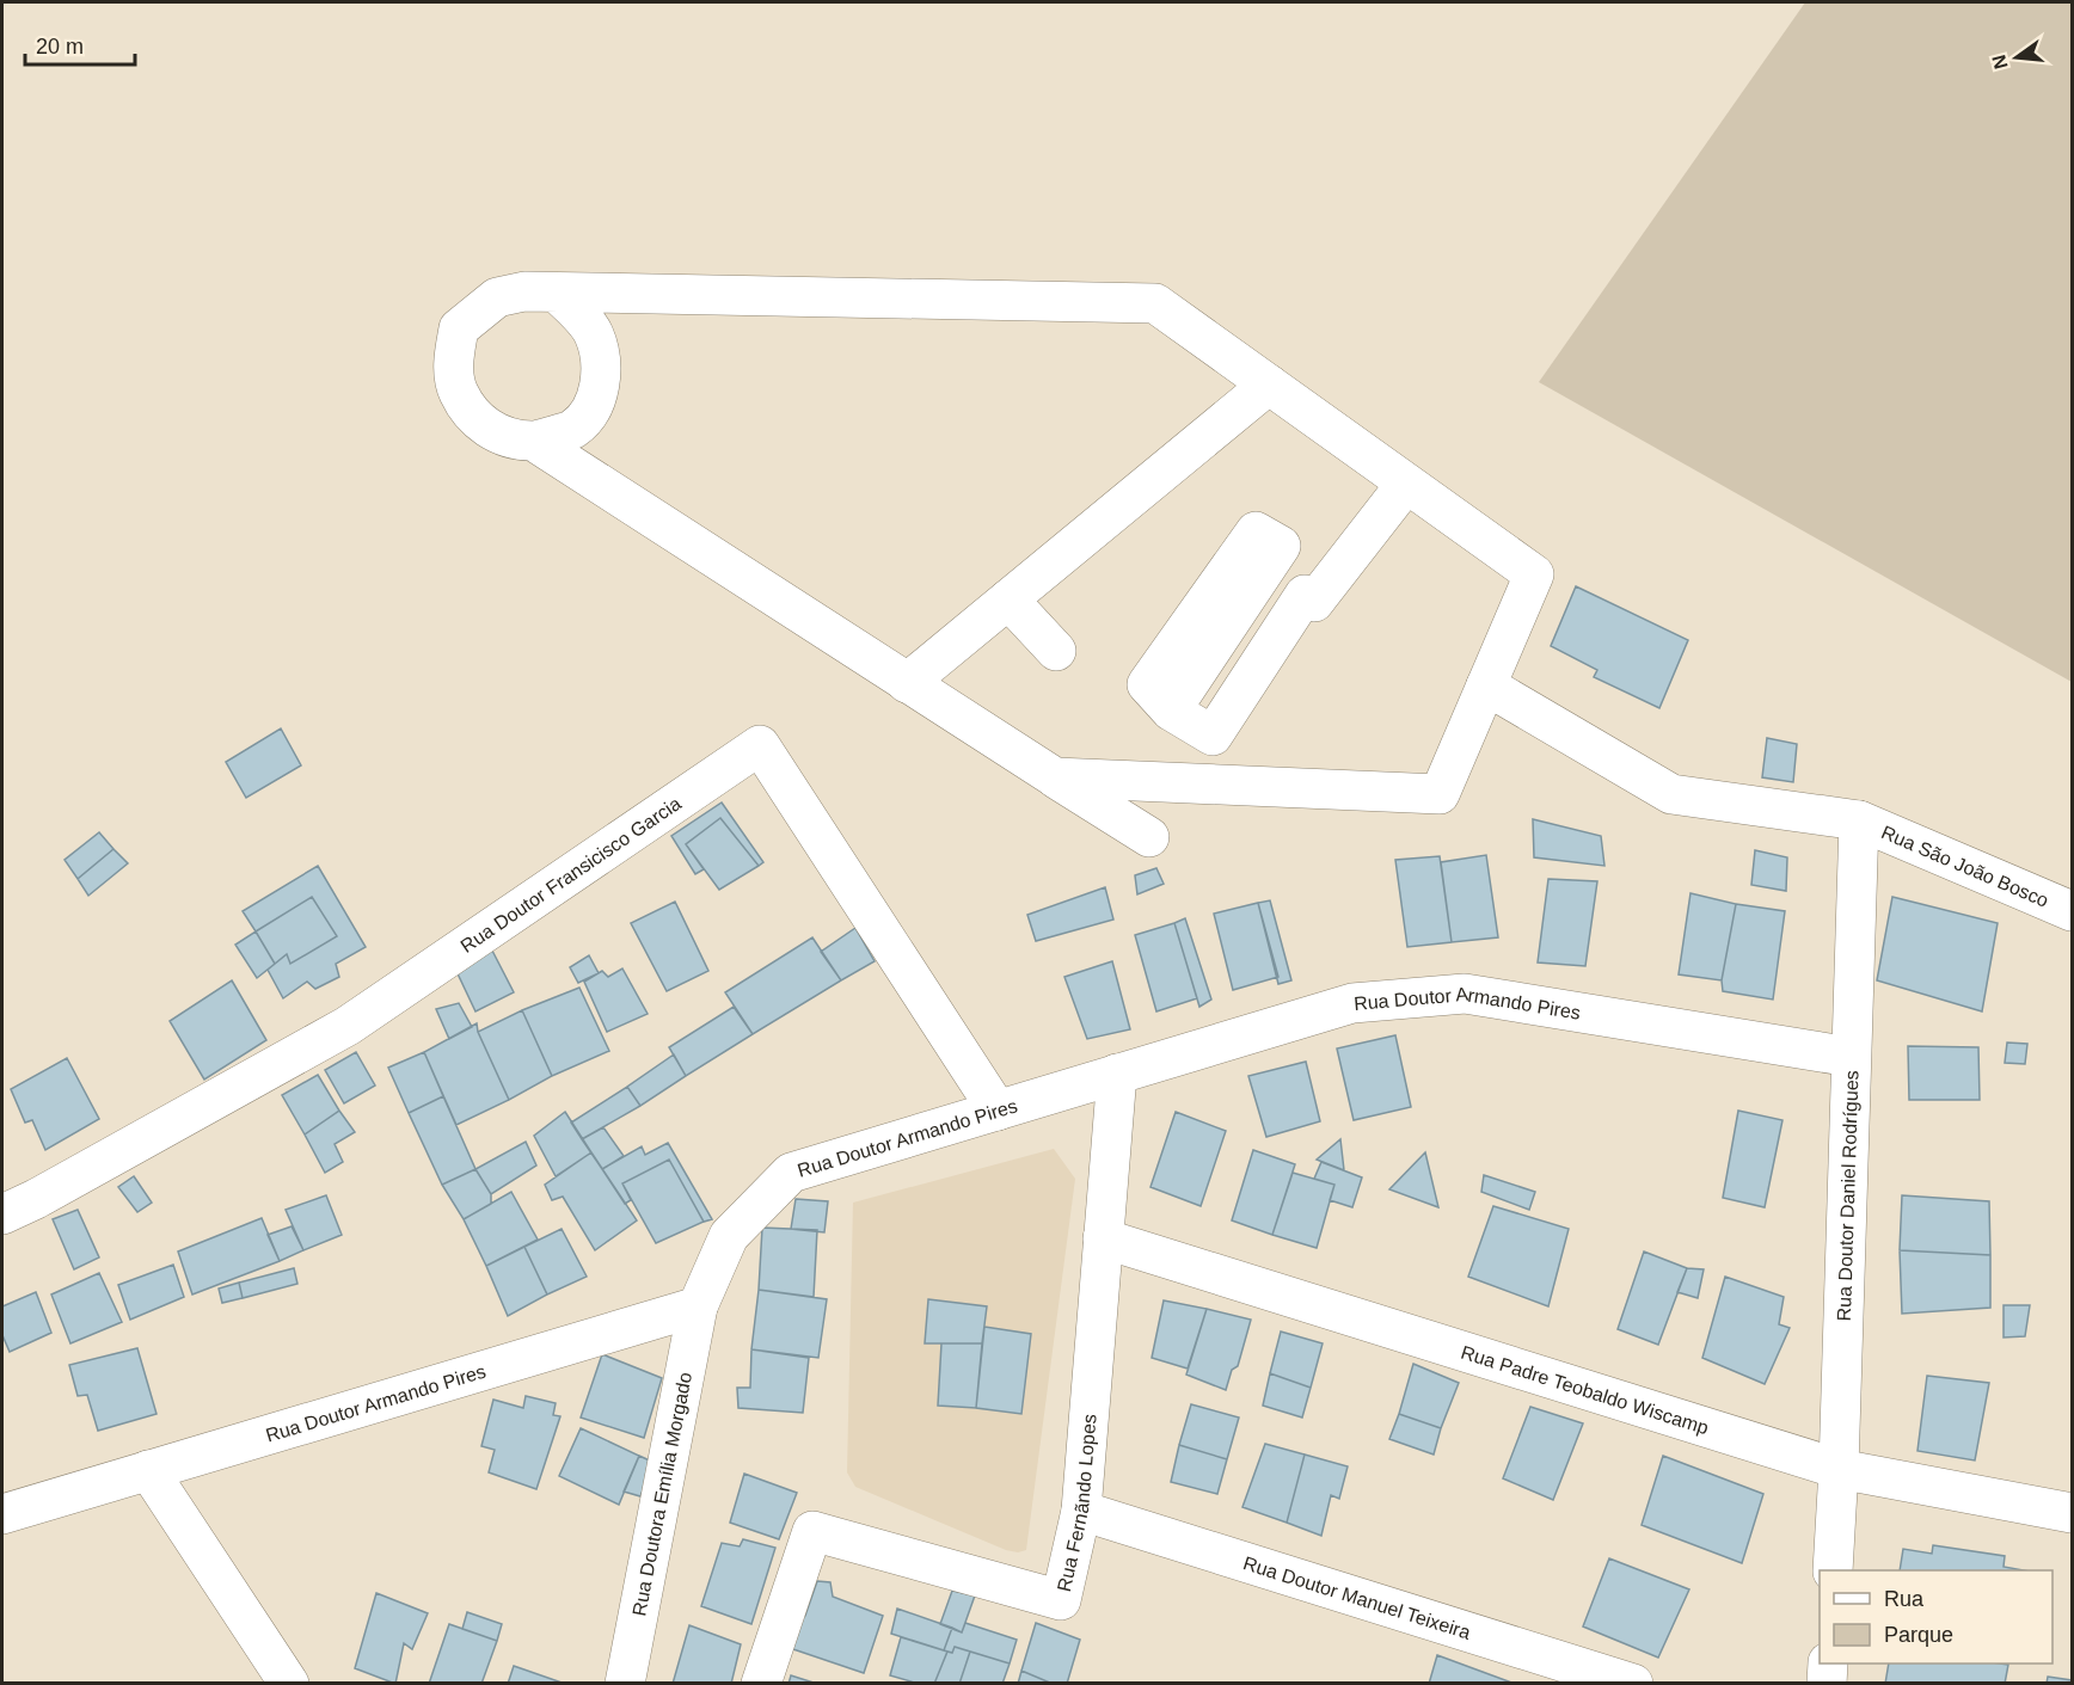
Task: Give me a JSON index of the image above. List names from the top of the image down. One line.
{"streets":{"street":["Rua São João Bosco","Rua Doutor Fransicisco Garcia","Rua Doutor Armando Pires","Rua Doutor Daniel Rodrígues","Rua Padre Teobaldo Wiscamp","Rua Doutora Emília Morgado","Rua Fernãndo Lopes","Rua Doutor Manuel Teixeira"]},"crossings":[["Rua São João Bosco","Rua Doutor Daniel Rodrígues"],["Rua Doutor Fransicisco Garcia","Rua Doutor Armando Pires"],["Rua Doutor Armando Pires","Rua Doutor Daniel Rodrígues"],["Rua Doutor Armando Pires","Rua Doutora Emília Morgado"],["Rua Doutor Armando Pires","Rua Fernãndo Lopes"],["Rua Doutor Daniel Rodrígues","Rua Padre Teobaldo Wiscamp"],["Rua Padre Teobaldo Wiscamp","Rua Fernãndo Lopes"],["Rua Fernãndo Lopes","Rua Doutor Manuel Teixeira"]],"legend":["Rua","Parque"],"scale_bar":"20 m","north":"left"}
